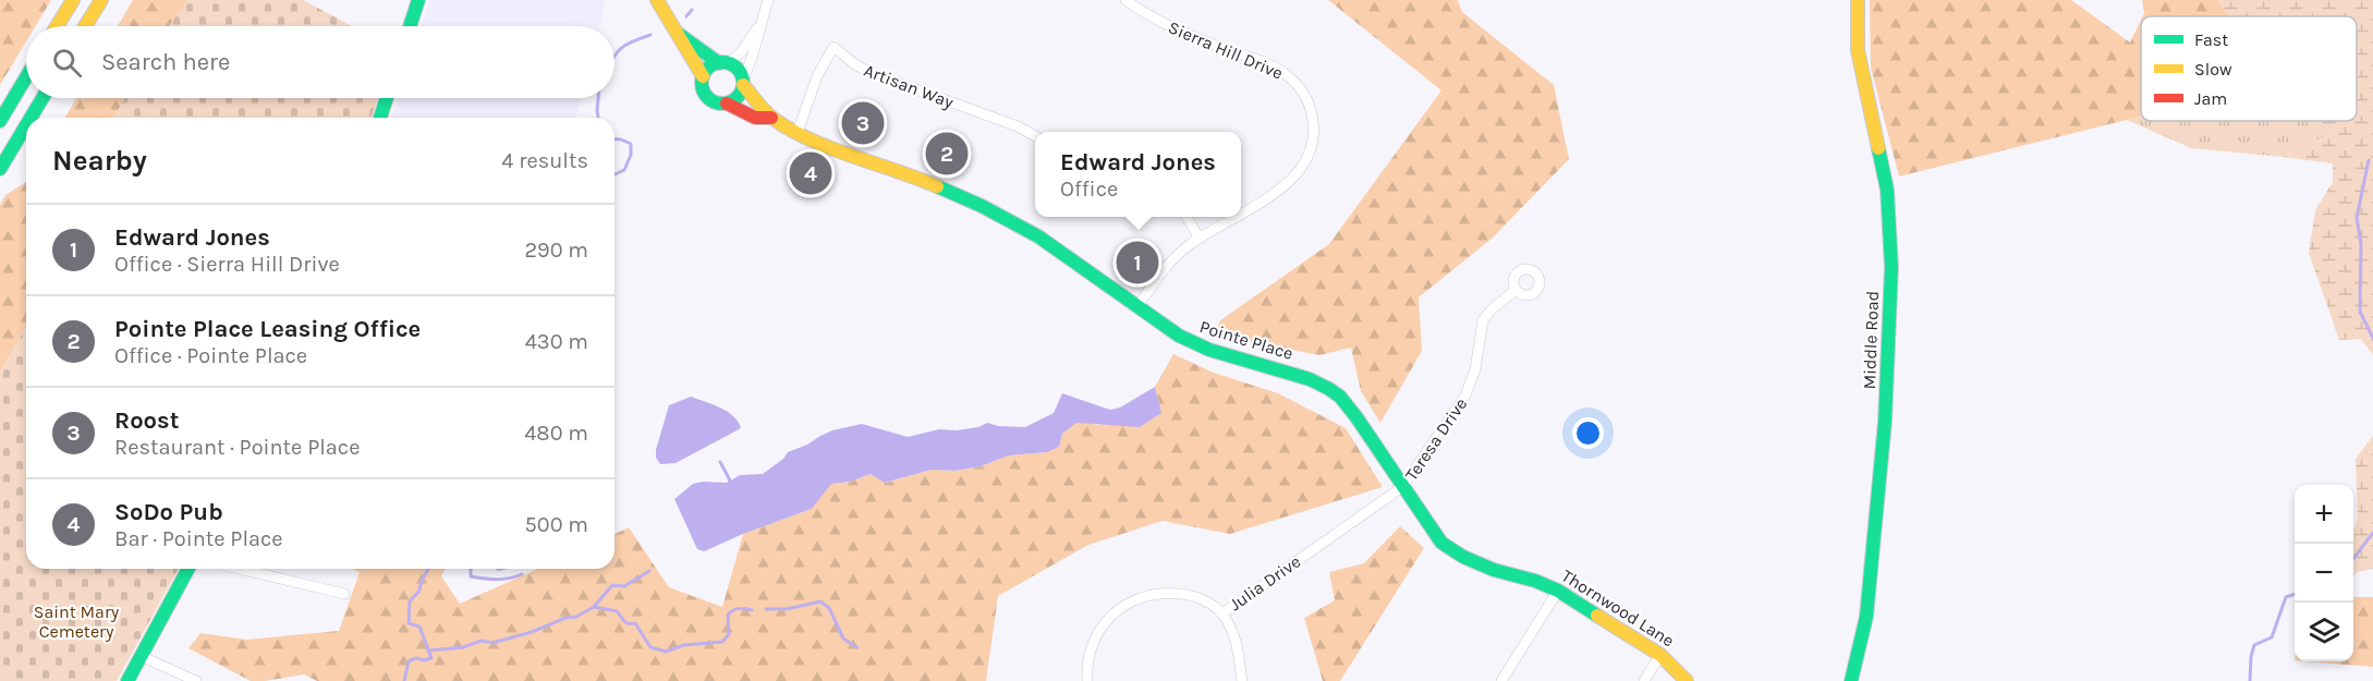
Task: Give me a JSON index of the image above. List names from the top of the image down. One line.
{"streets":{"main road":["Pointe Place","Middle Road","Thornwood Lane"],"street":["Sierra Hill Drive","Artisan Way","Teresa Drive","Julia Drive"]},"crossings":[["Sierra Hill Drive","Pointe Place"],["Artisan Way","Pointe Place"],["Pointe Place","Teresa Drive"],["Pointe Place","Julia Drive"],["Pointe Place","Thornwood Lane"],["Teresa Drive","Julia Drive"],["Teresa Drive","Thornwood Lane"],["Julia Drive","Thornwood Lane"]],"parks":["Saint Mary Cemetery"],"legend":["Fast","Slow","Jam"],"page":{"search":"Search here","pins":["3","2","4","1"],"heading":["Nearby","4 results"],"popup":["Edward Jones","Office"],"list":[{"mark":"1","name":"Edward Jones","note":"Office · Sierra Hill Drive","value":"290 m"},{"mark":"2","name":"Pointe Place Leasing Office","note":"Office · Pointe Place","value":"430 m"},{"mark":"3","name":"Roost","note":"Restaurant · Pointe Place","value":"480 m"},{"mark":"4","name":"SoDo Pub","note":"Bar · Pointe Place","value":"500 m"}],"map_buttons":["+","−"]}}
